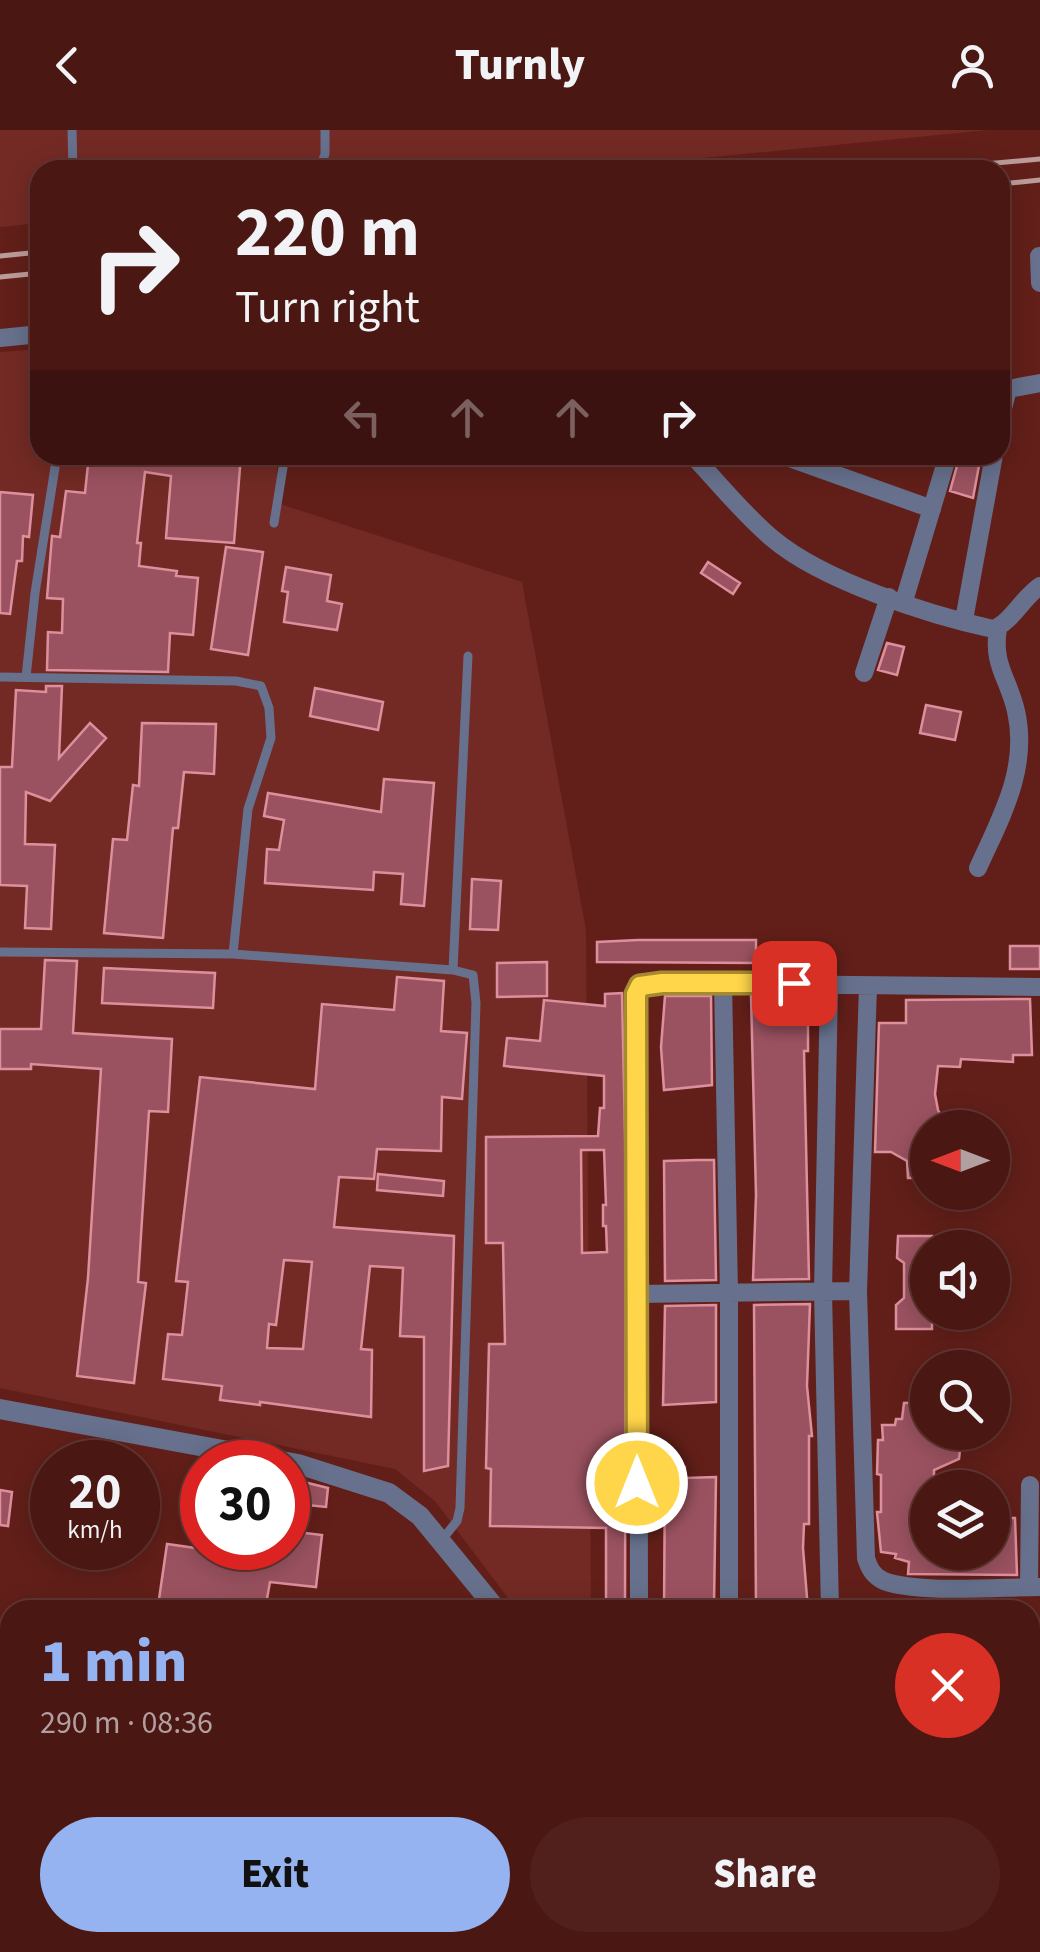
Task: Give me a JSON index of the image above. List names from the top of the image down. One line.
{"north":"left","page":{"header":"Turnly","turn":["220 m","Turn right"],"speed":"20 km/h","limit":"30","heading":["1 min","290 m · 08:36"],"buttons":["Exit","Share"]}}
